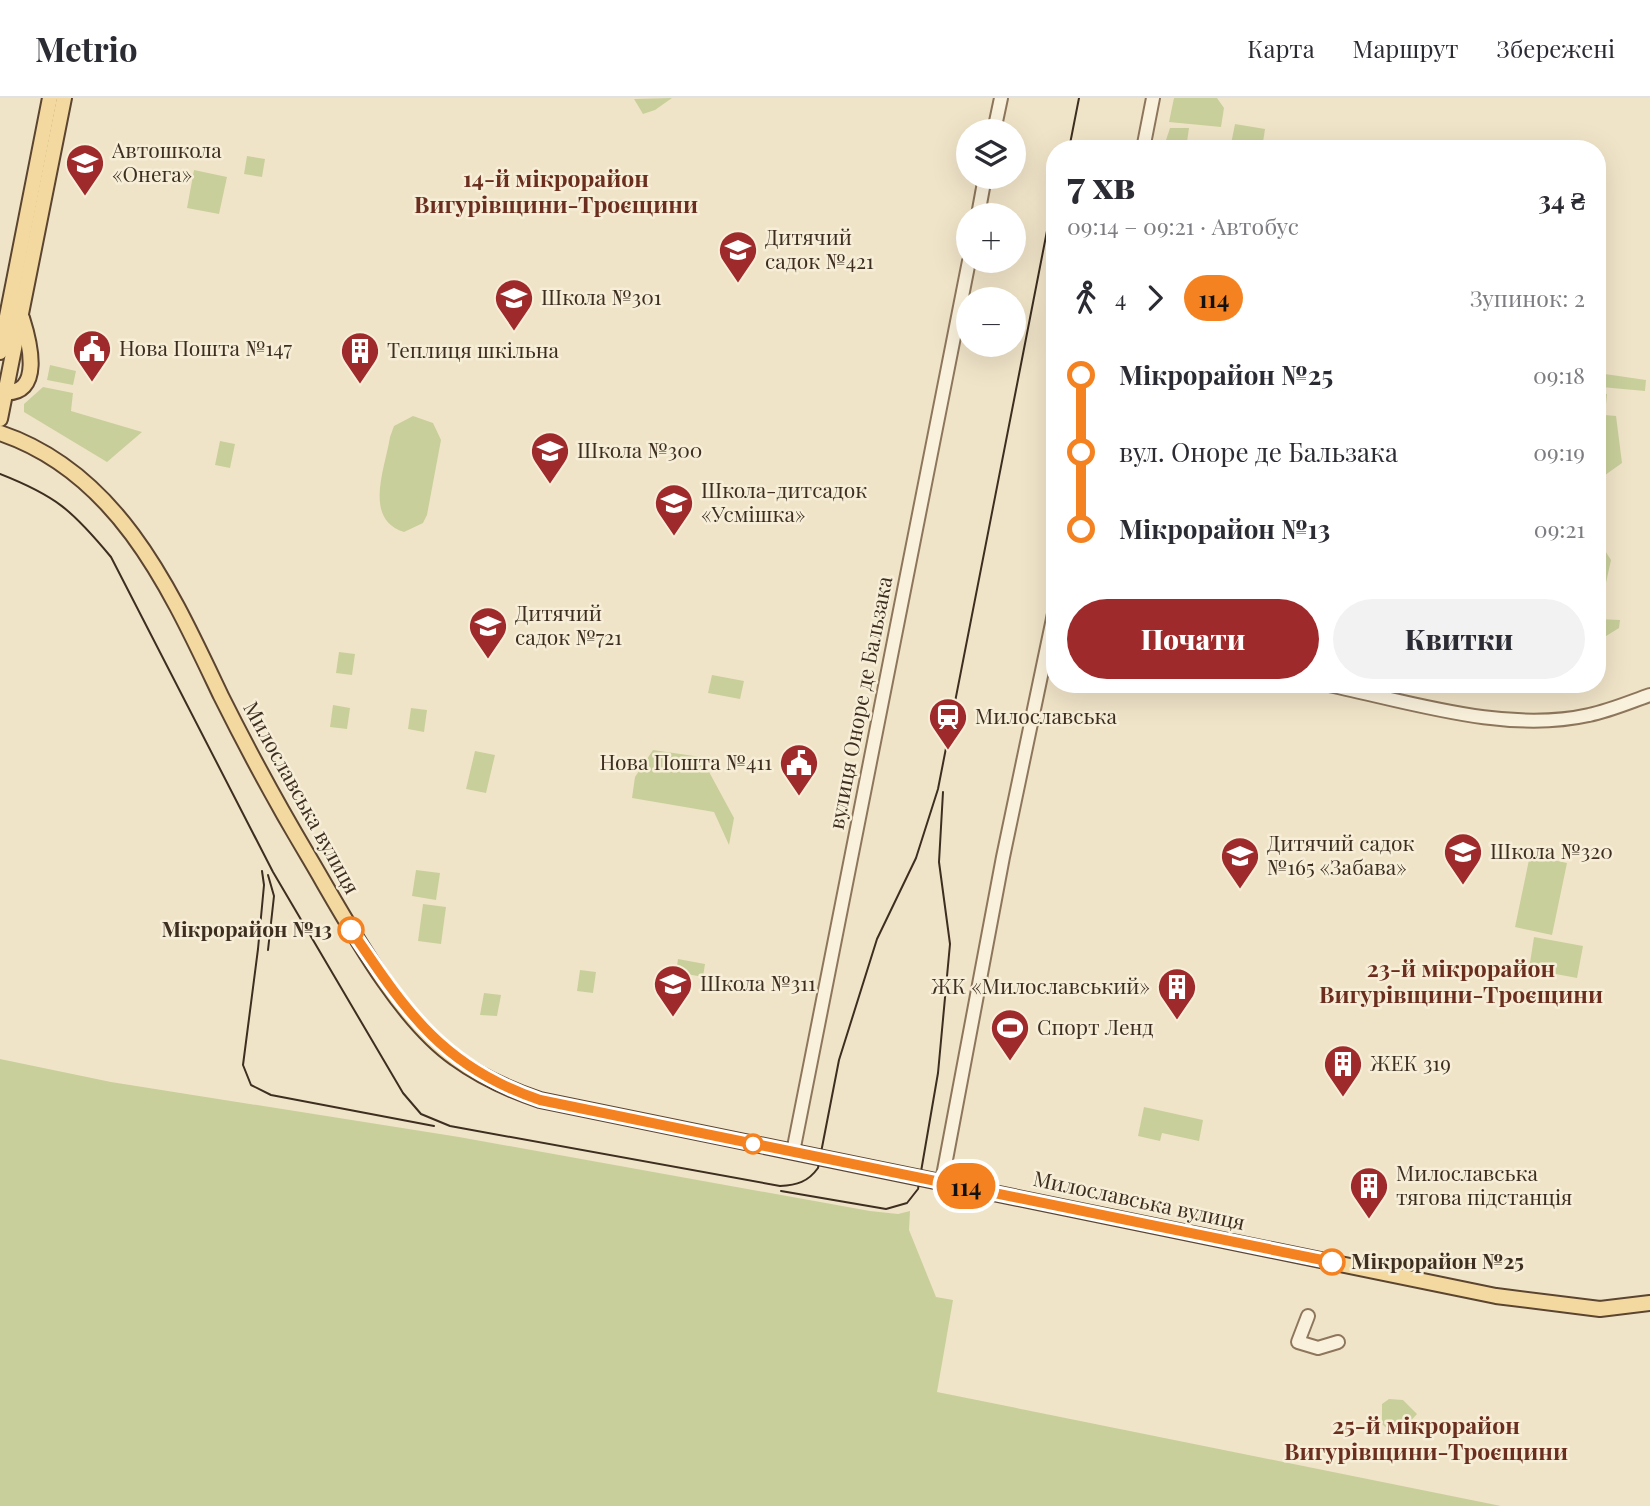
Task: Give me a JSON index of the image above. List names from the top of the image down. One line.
{"streets":{"main road":["Милославська вулиця"],"street":["вулиця Оноре де Бальзака"]},"crossings":[["вулиця Оноре де Бальзака","Милославська вулиця"]],"districts":["14-й мікрорайон Вигурівщини-Троєщини","23-й мікрорайон Вигурівщини-Троєщини","25-й мікрорайон Вигурівщини-Троєщини"],"places":{"school or university":["Автошкола «Онега»","Дитячий садок №421","Школа №301","Школа №300","Школа-дитсадок «Усмішка»","Дитячий садок №721","Школа №320","Дитячий садок №165 «Забава»","Школа №311"],"public building":["Нова Пошта №147","Нова Пошта №411"],"building":["Теплиця шкільна","ЖК «Милославський»","ЖЕК 319","Милославська тягова пiдстанцiя"],"station":["Милославська"],"other":["Мікрорайон №13","Мікрорайон №25"],"sports":["Спорт Ленд"]},"lines":["bus line 114"],"page":{"header":"Metrio","nav":["Карта","Маршрут","Збережені"],"on_map":"114","map_buttons":["+","−"],"heading":["7 хв","09:14 – 09:21 · Автобус","34 ₴"],"legs":["4","114","Зупинок: 2"],"list":[{"name":"Мікрорайон №25","value":"09:18"},{"name":"вул. Оноре де Бальзака","value":"09:19"},{"name":"Мікрорайон №13","value":"09:21"}],"buttons":["Почати","Квитки"]}}
